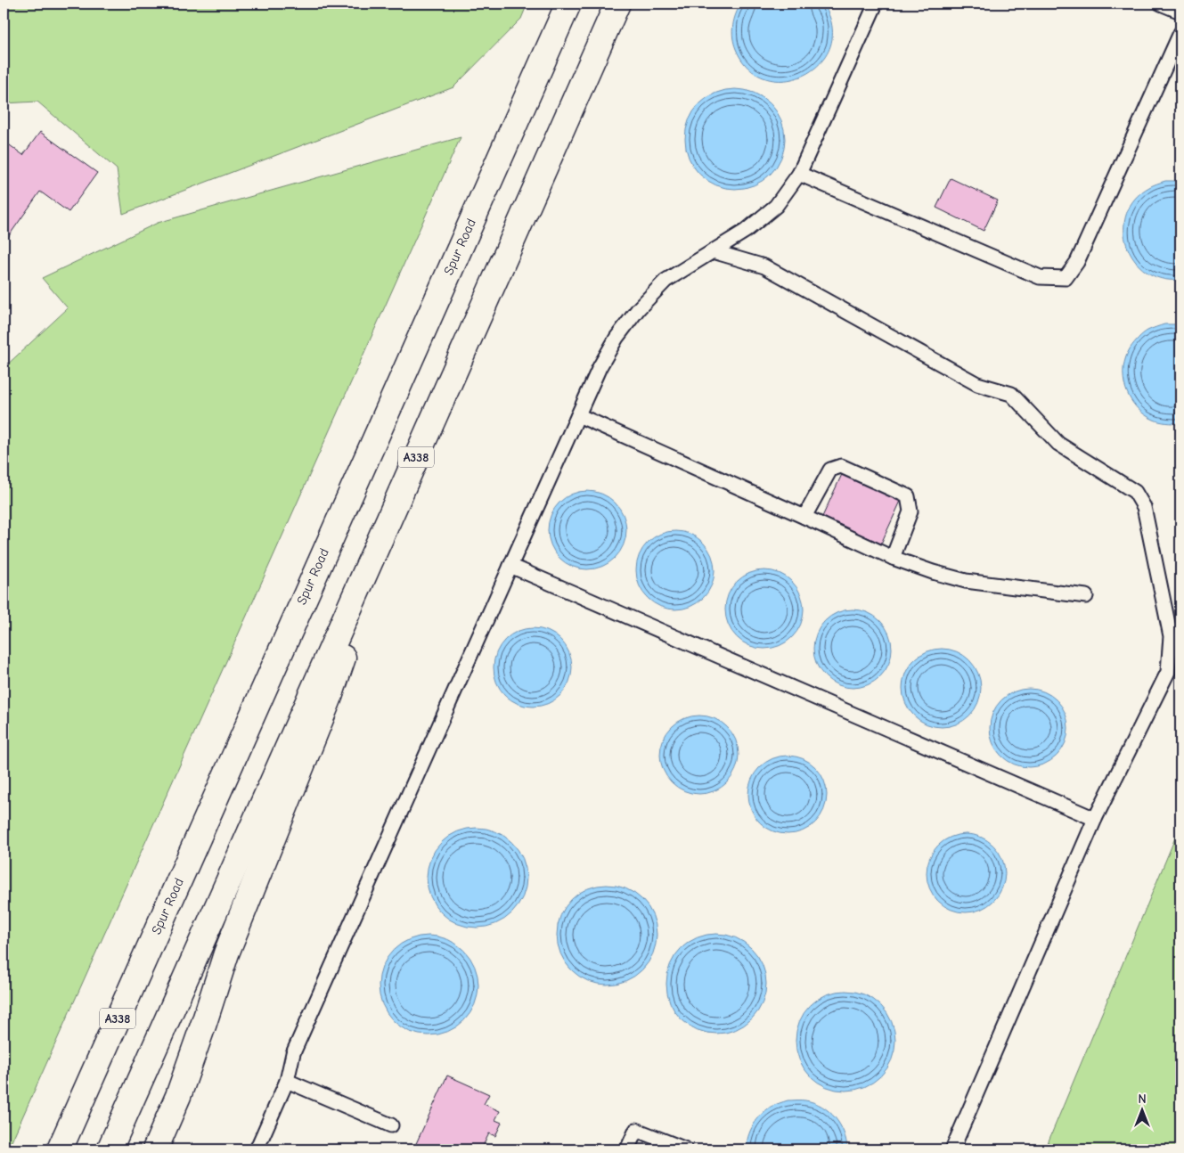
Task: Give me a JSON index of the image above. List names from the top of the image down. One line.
{"streets":{"highway":["Spur Road","A338"]},"north":"top"}
